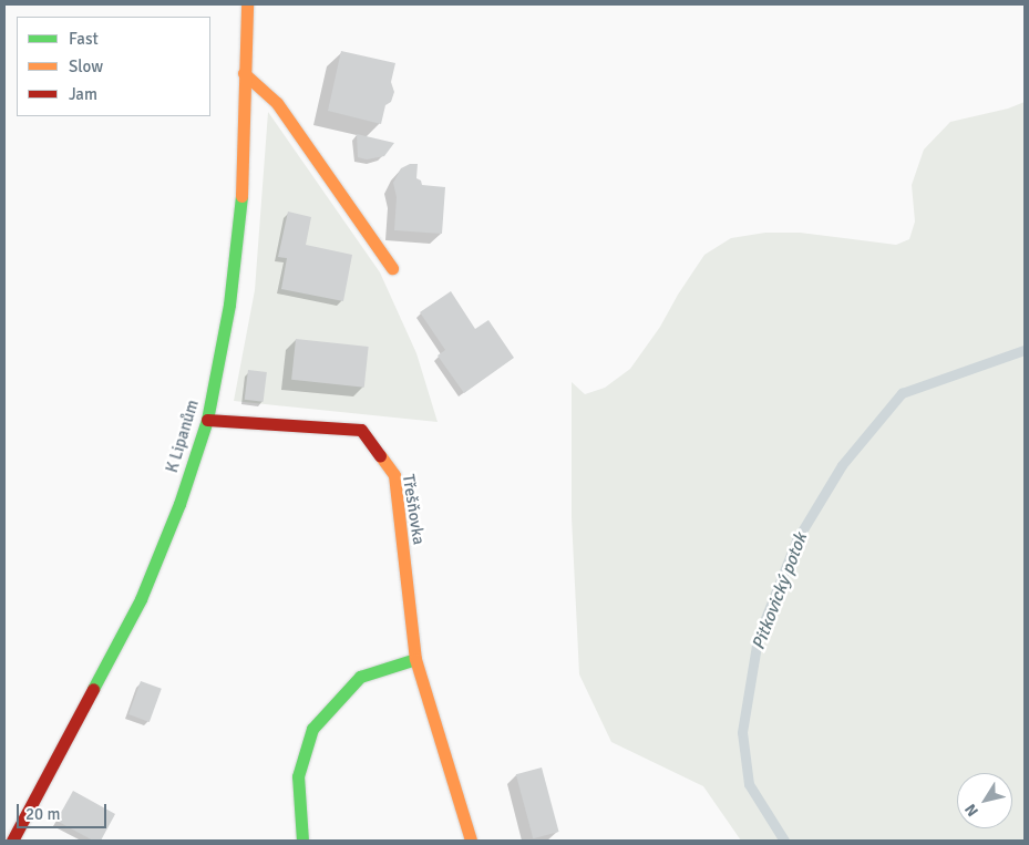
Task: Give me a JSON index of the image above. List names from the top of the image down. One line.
{"streets":{"street":["K Lipanům","Třešňovka"]},"crossings":[["K Lipanům","Třešňovka"]],"water":["Pitkovický potok"],"legend":["Fast","Slow","Jam"],"scale_bar":"20 m","north":"bottom left"}
